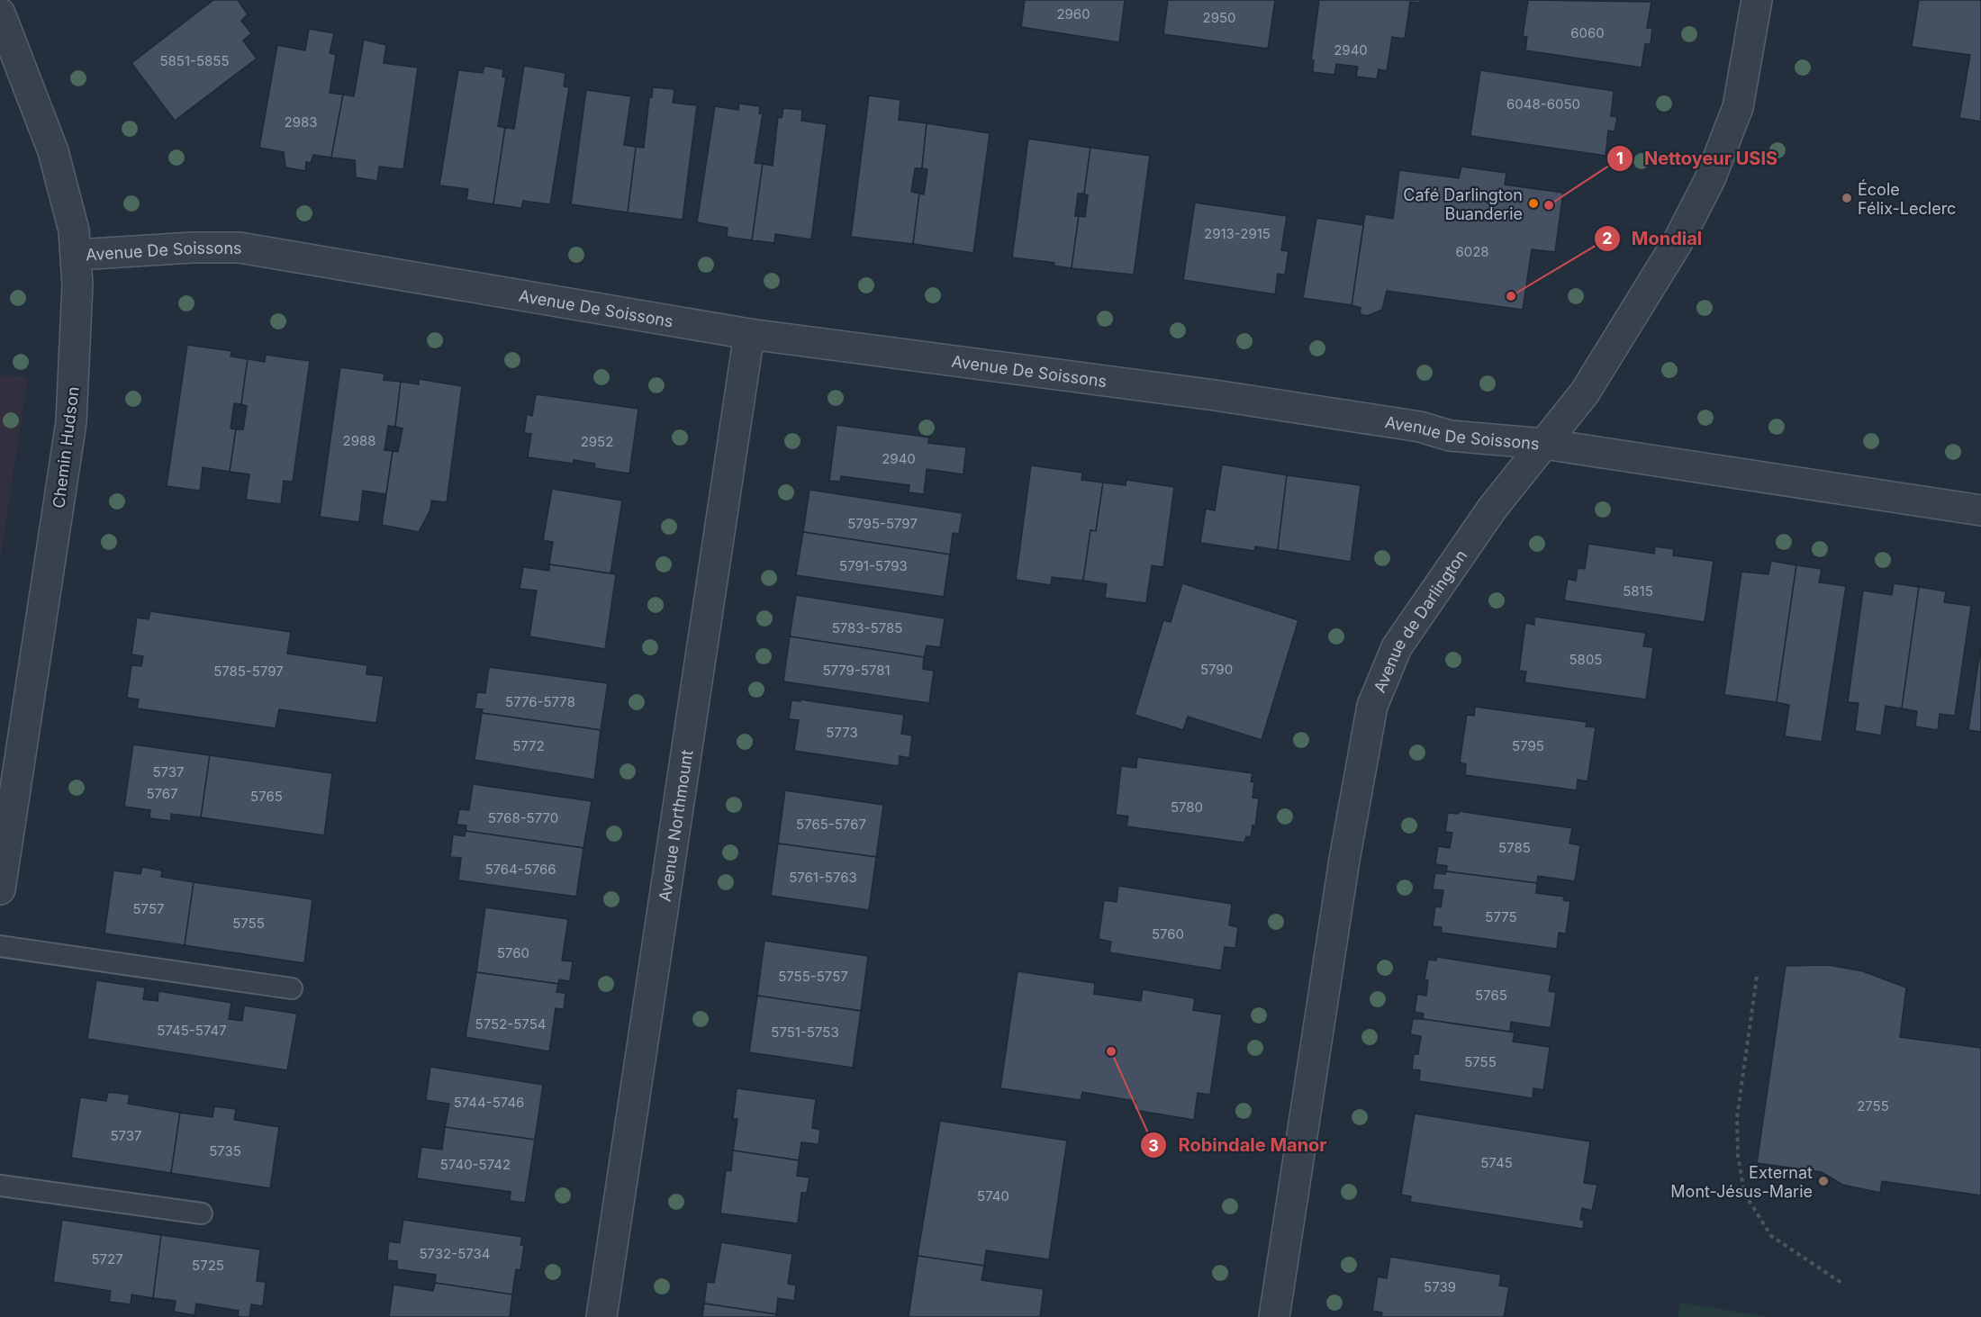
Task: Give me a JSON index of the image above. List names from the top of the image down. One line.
{"streets":{"street":["Avenue De Soissons","Chemin Hudson","Avenue de Darlington","Avenue Northmount"]},"crossings":[["Avenue De Soissons","Chemin Hudson"],["Avenue De Soissons","Avenue de Darlington"],["Avenue De Soissons","Avenue Northmount"]],"places":["École Félix-Leclerc","Café Darlington Buanderie","Nettoyeur USIS","Mondial","Robindale Manor","Externat Mont-Jésus-Marie"],"house_numbers":["2960","2950","6060","2940","5851-5855","6048-6050","2983","2913-2915","6028","2988","2952","2940","5795-5797","5791-5793","5815","5783-5785","5805","5790","5779-5781","5785-5797","5776-5778","5773","5772","5795","5737","5767","5765","5780","5768-5770","5765-5767","5785","5764-5766","5761-5763","5757","5775","5755","5760","5760","5755-5757","5765","5752-5754","5745-5747","5751-5753","5755","5744-5746","2755","5737","5735","5745","5740-5742","5740","5732-5734","5727","5725","5739"]}
